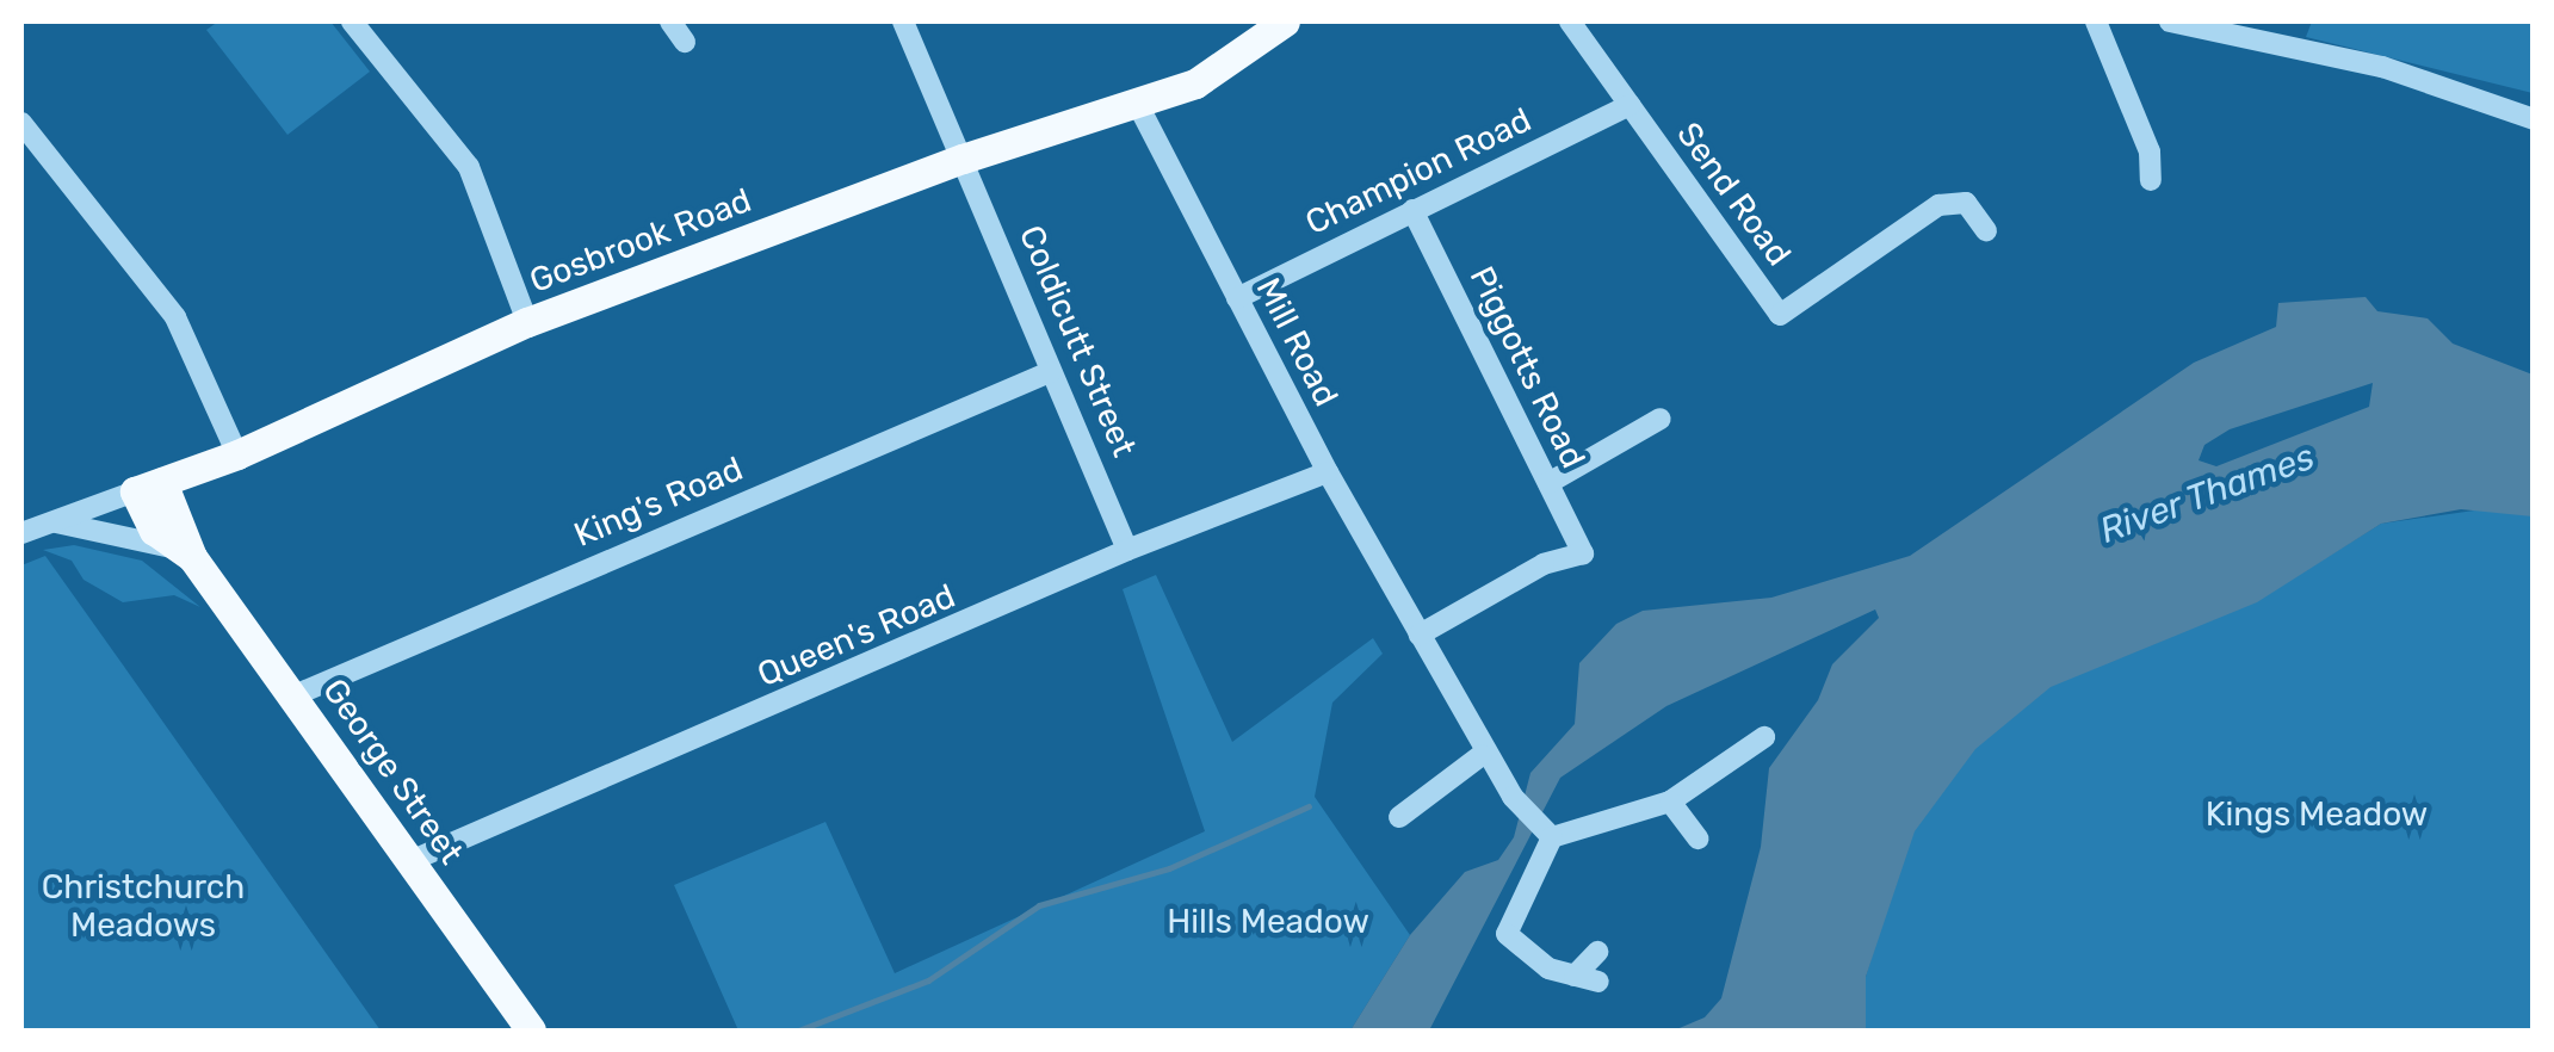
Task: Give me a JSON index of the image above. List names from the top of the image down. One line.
{"streets":{"main road":["Gosbrook Road","George Street"],"street":["Champion Road","Send Road","Coldicutt Street","Mill Road","Piggotts Road","King's Road","Queen's Road"]},"crossings":[["Champion Road","Send Road"],["Champion Road","Mill Road"],["Champion Road","Piggotts Road"],["Gosbrook Road","Coldicutt Street"],["Gosbrook Road","Mill Road"],["Gosbrook Road","George Street"],["Coldicutt Street","King's Road"],["Coldicutt Street","Queen's Road"],["Mill Road","Piggotts Road"],["Mill Road","Queen's Road"],["King's Road","George Street"],["Queen's Road","George Street"]],"water":["River Thames"],"parks":["Kings Meadow","Christchurch Meadows","Hills Meadow"]}
